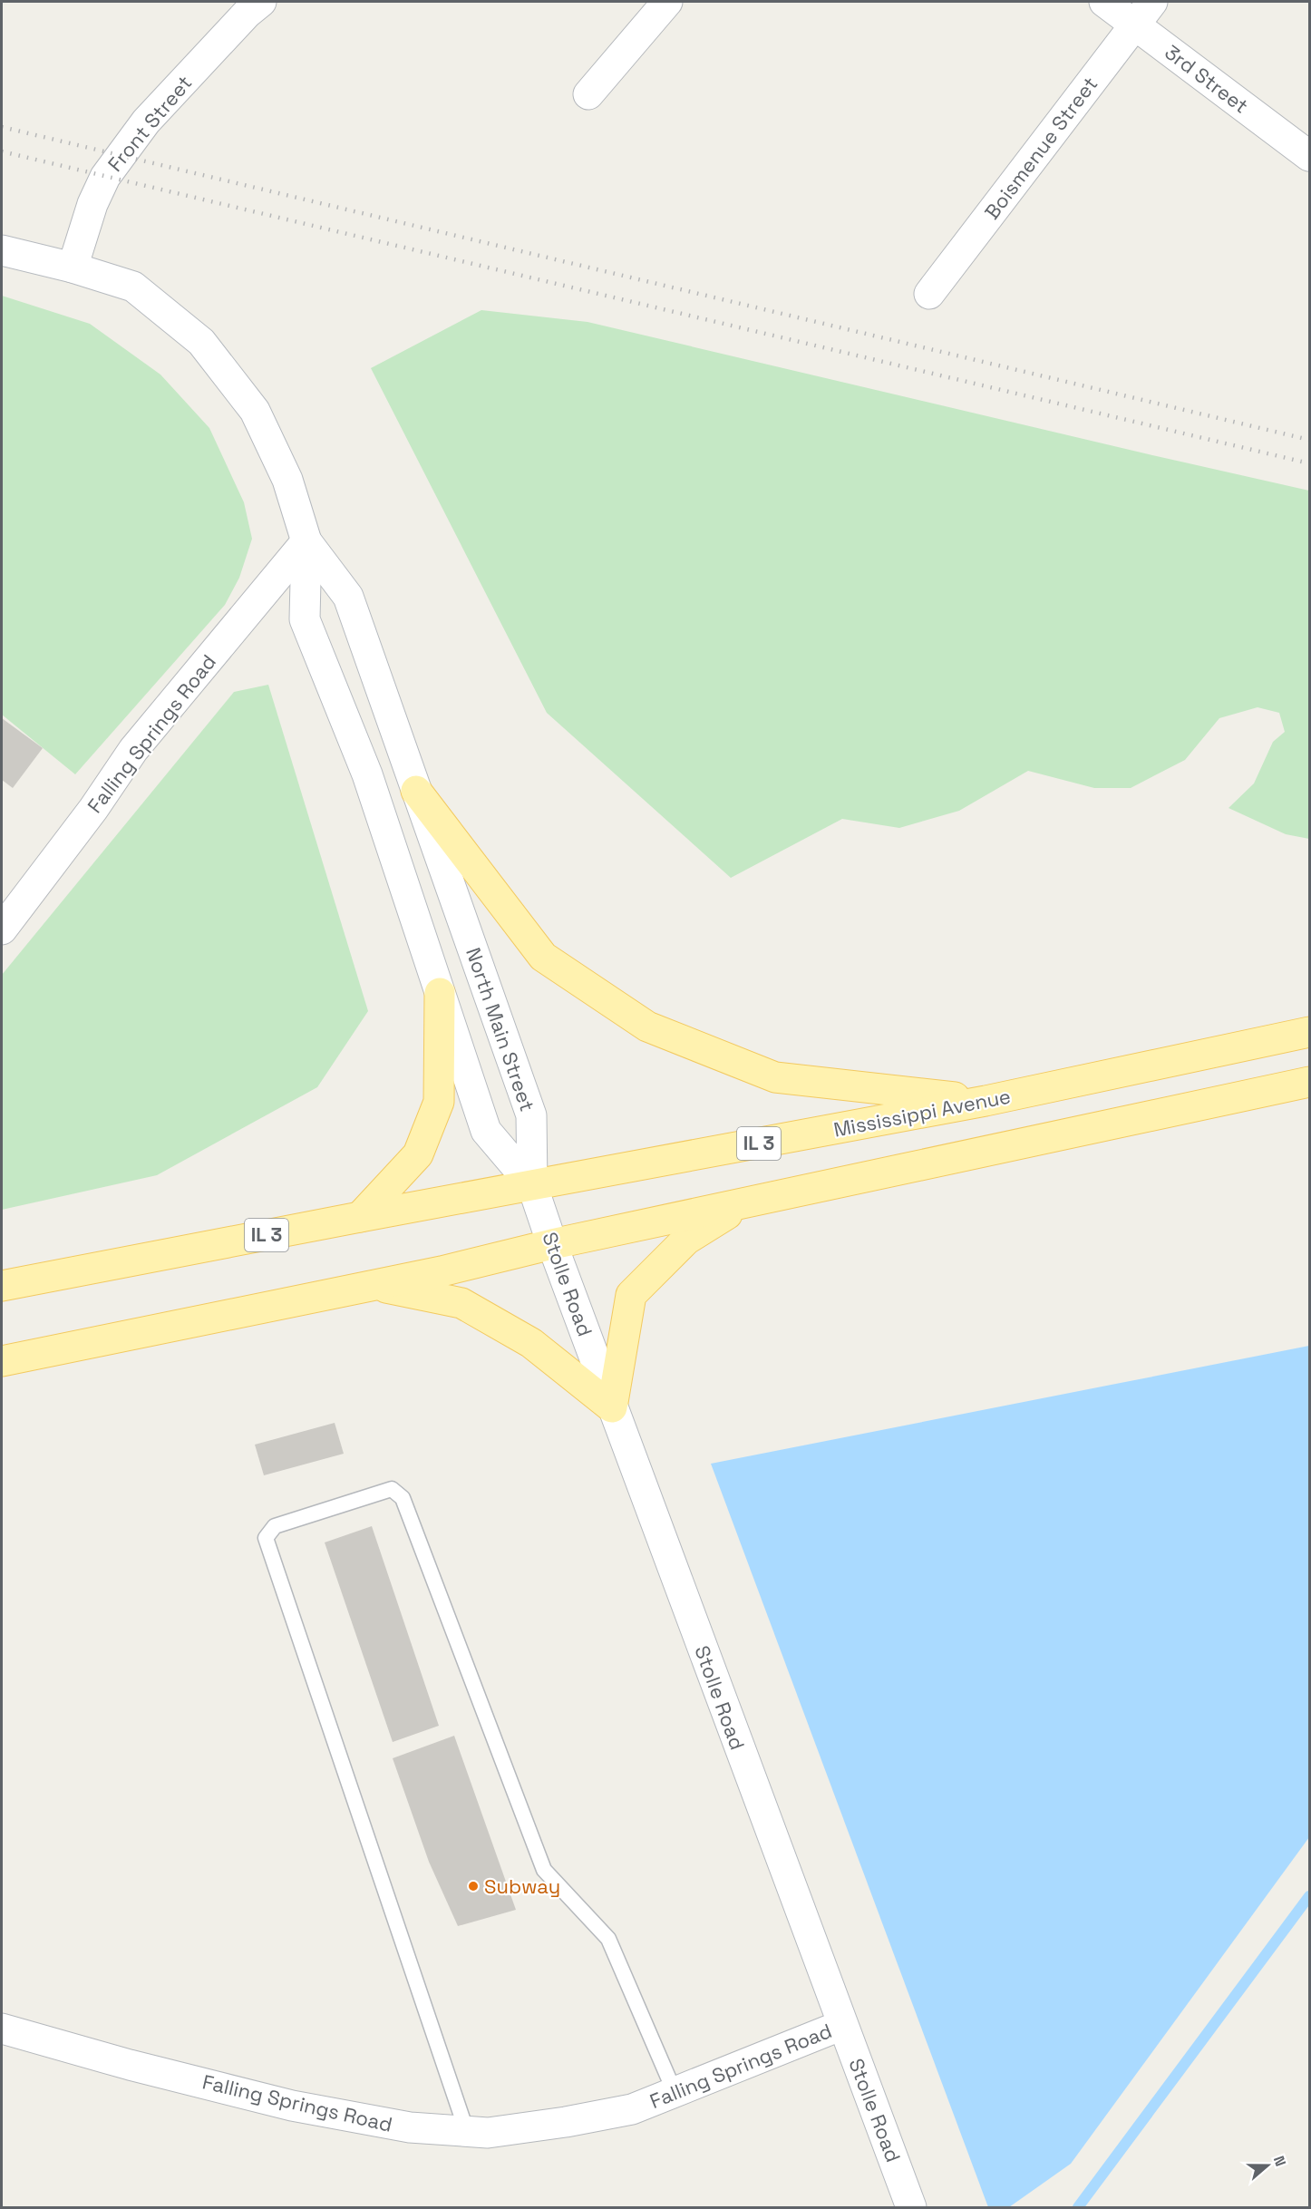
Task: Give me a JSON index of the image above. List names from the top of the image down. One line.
{"streets":{"main road":["3rd Street","Front Street","Boismenue Street","Falling Springs Road","North Main Street","Mississippi Avenue","IL 3","Stolle Road"]},"crossings":[["3rd Street","Boismenue Street"],["Front Street","North Main Street"],["Falling Springs Road","North Main Street"],["Falling Springs Road","Stolle Road"],["North Main Street","Mississippi Avenue"],["North Main Street","IL 3"],["North Main Street","Stolle Road"],["Mississippi Avenue","IL 3"],["Mississippi Avenue","Stolle Road"],["IL 3","Stolle Road"]],"places":["Subway"],"north":"right"}
